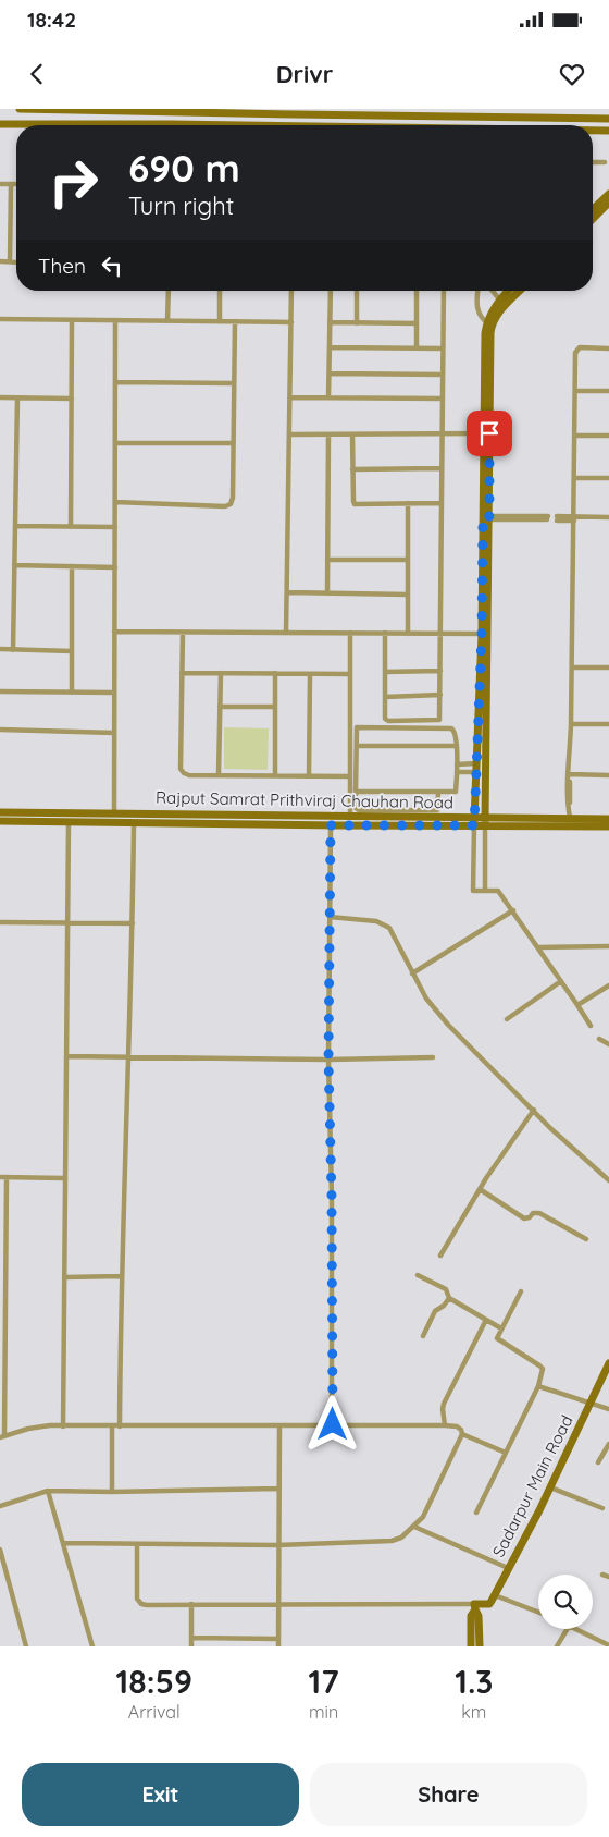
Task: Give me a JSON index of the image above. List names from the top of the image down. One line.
{"streets":{"street":["Rajput Samrat Prithviraj Chauhan Road","Sadarpur Main Road"]},"page":{"status":"18:42","header":"Drivr","turn":["690 m","Turn right"],"then":"Then","eta":["18:59","Arrival","17","min","1.3","km"],"buttons":["Exit","Share"]}}
